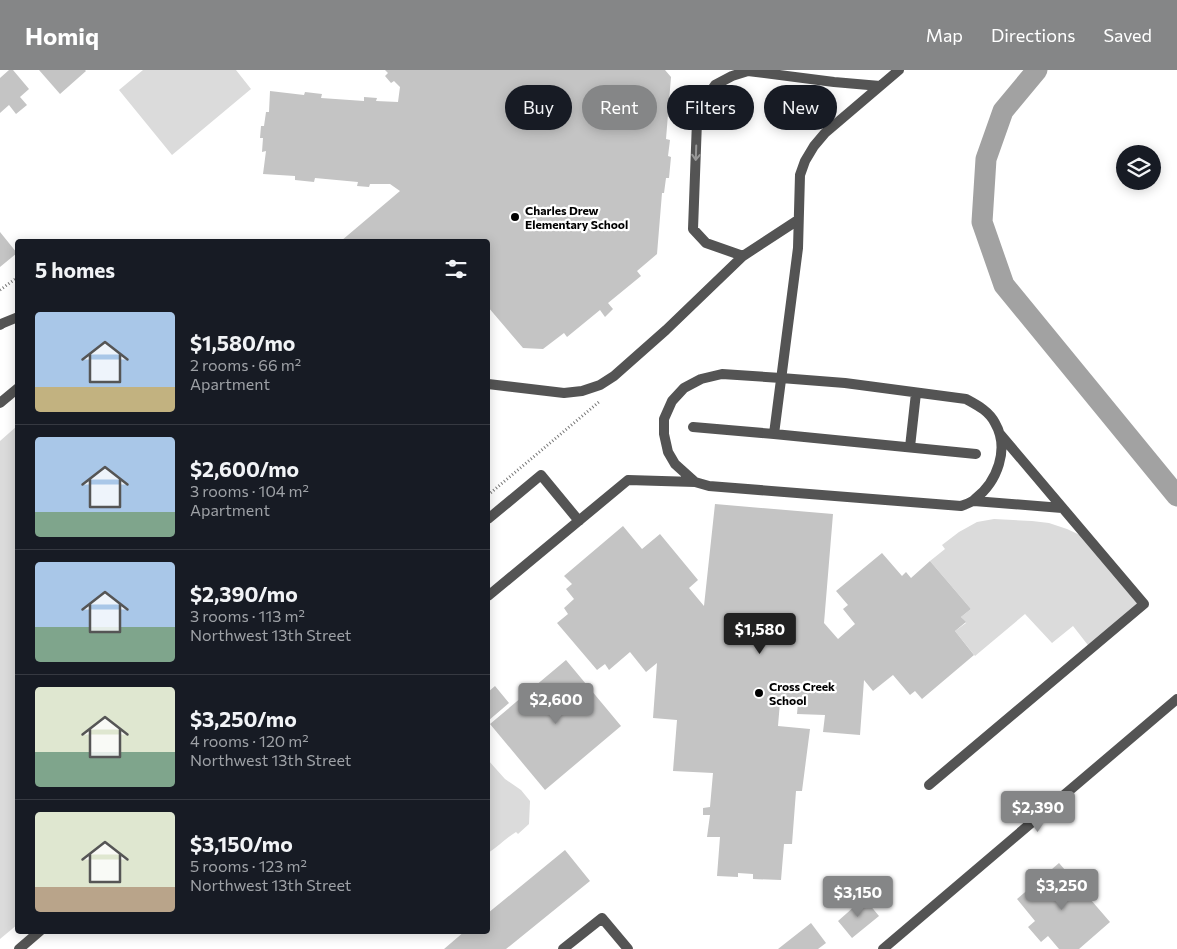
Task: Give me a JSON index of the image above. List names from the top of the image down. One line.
{"places":["Charles Drew Elementary School","Cross Creek School"],"page":{"header":"Homiq","nav":["Map","Directions","Saved"],"chip":["Buy","Rent","Filters","New"],"heading":"5 homes","list":[{"name":"$1,580/mo","note":"2 rooms · 66 m² · Apartment"},{"name":"$2,600/mo","note":"3 rooms · 104 m² · Apartment"},{"name":"$2,390/mo","note":"3 rooms · 113 m² · Northwest 13th Street"},{"name":"$3,250/mo","note":"4 rooms · 120 m² · Northwest 13th Street"},{"name":"$3,150/mo","note":"5 rooms · 123 m² · Northwest 13th Street"}],"price":["$1,580","$2,600","$2,390","$3,250","$3,150"]}}
